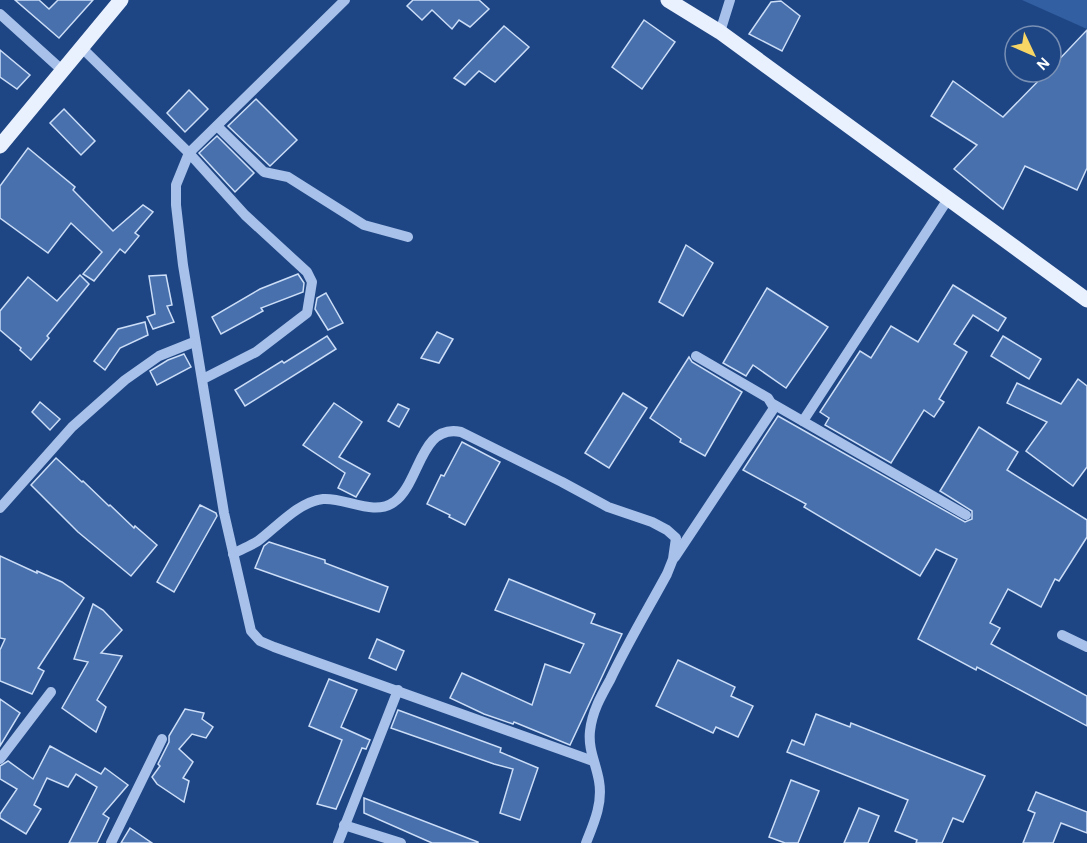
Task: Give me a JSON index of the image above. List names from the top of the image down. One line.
{"north":"bottom right"}
